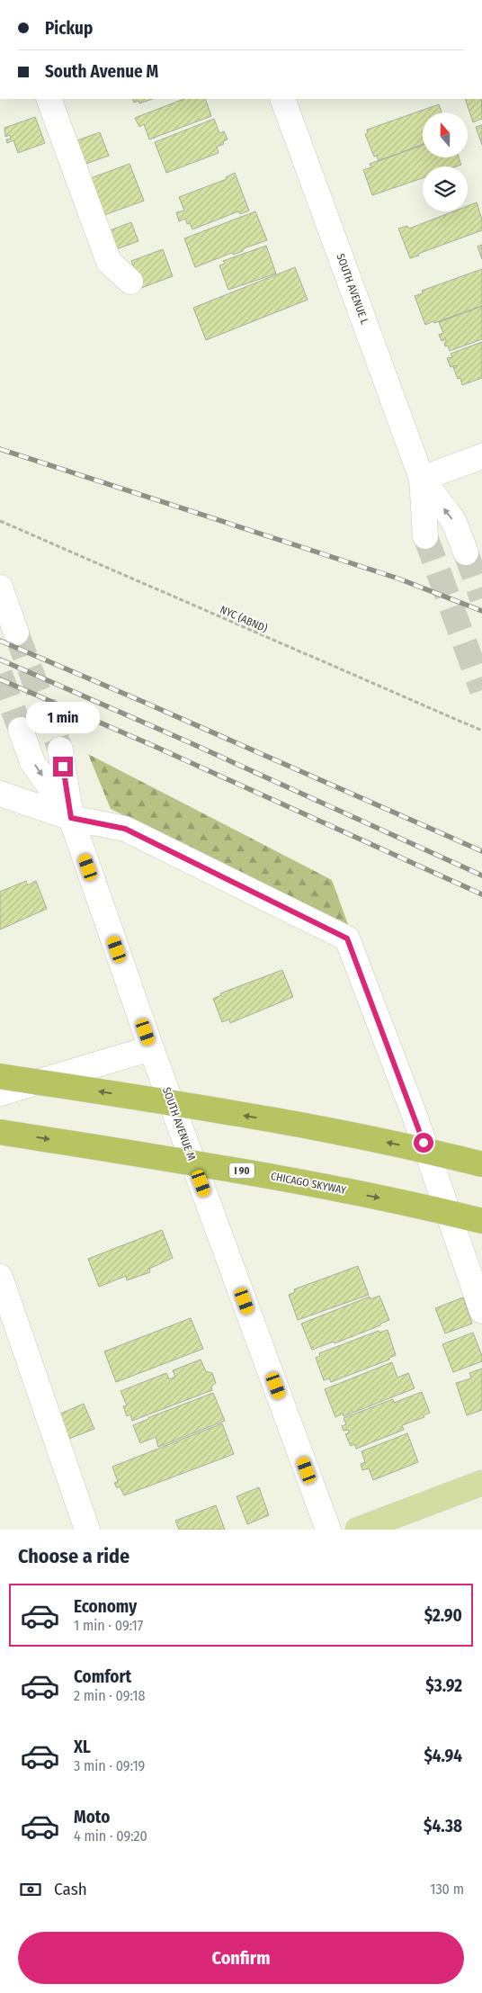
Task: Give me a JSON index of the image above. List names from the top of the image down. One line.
{"streets":{"highway":["I 90","CHICAGO SKYWAY"],"street":["SOUTH AVENUE L","SOUTH AVENUE M"],"path":["NYC (ABND)"]},"north":"top","page":{"banner":["Pickup","South Avenue M"],"bubble":"1 min","heading":"Choose a ride","list":[{"name":"Economy","note":"1 min · 09:17","value":"$2.90"},{"name":"Comfort","note":"2 min · 09:18","value":"$3.92"},{"name":"XL","note":"3 min · 09:19","value":"$4.94"},{"name":"Moto","note":"4 min · 09:20","value":"$4.38"}],"pay":["Cash","130 m"],"buttons":"Confirm"}}
